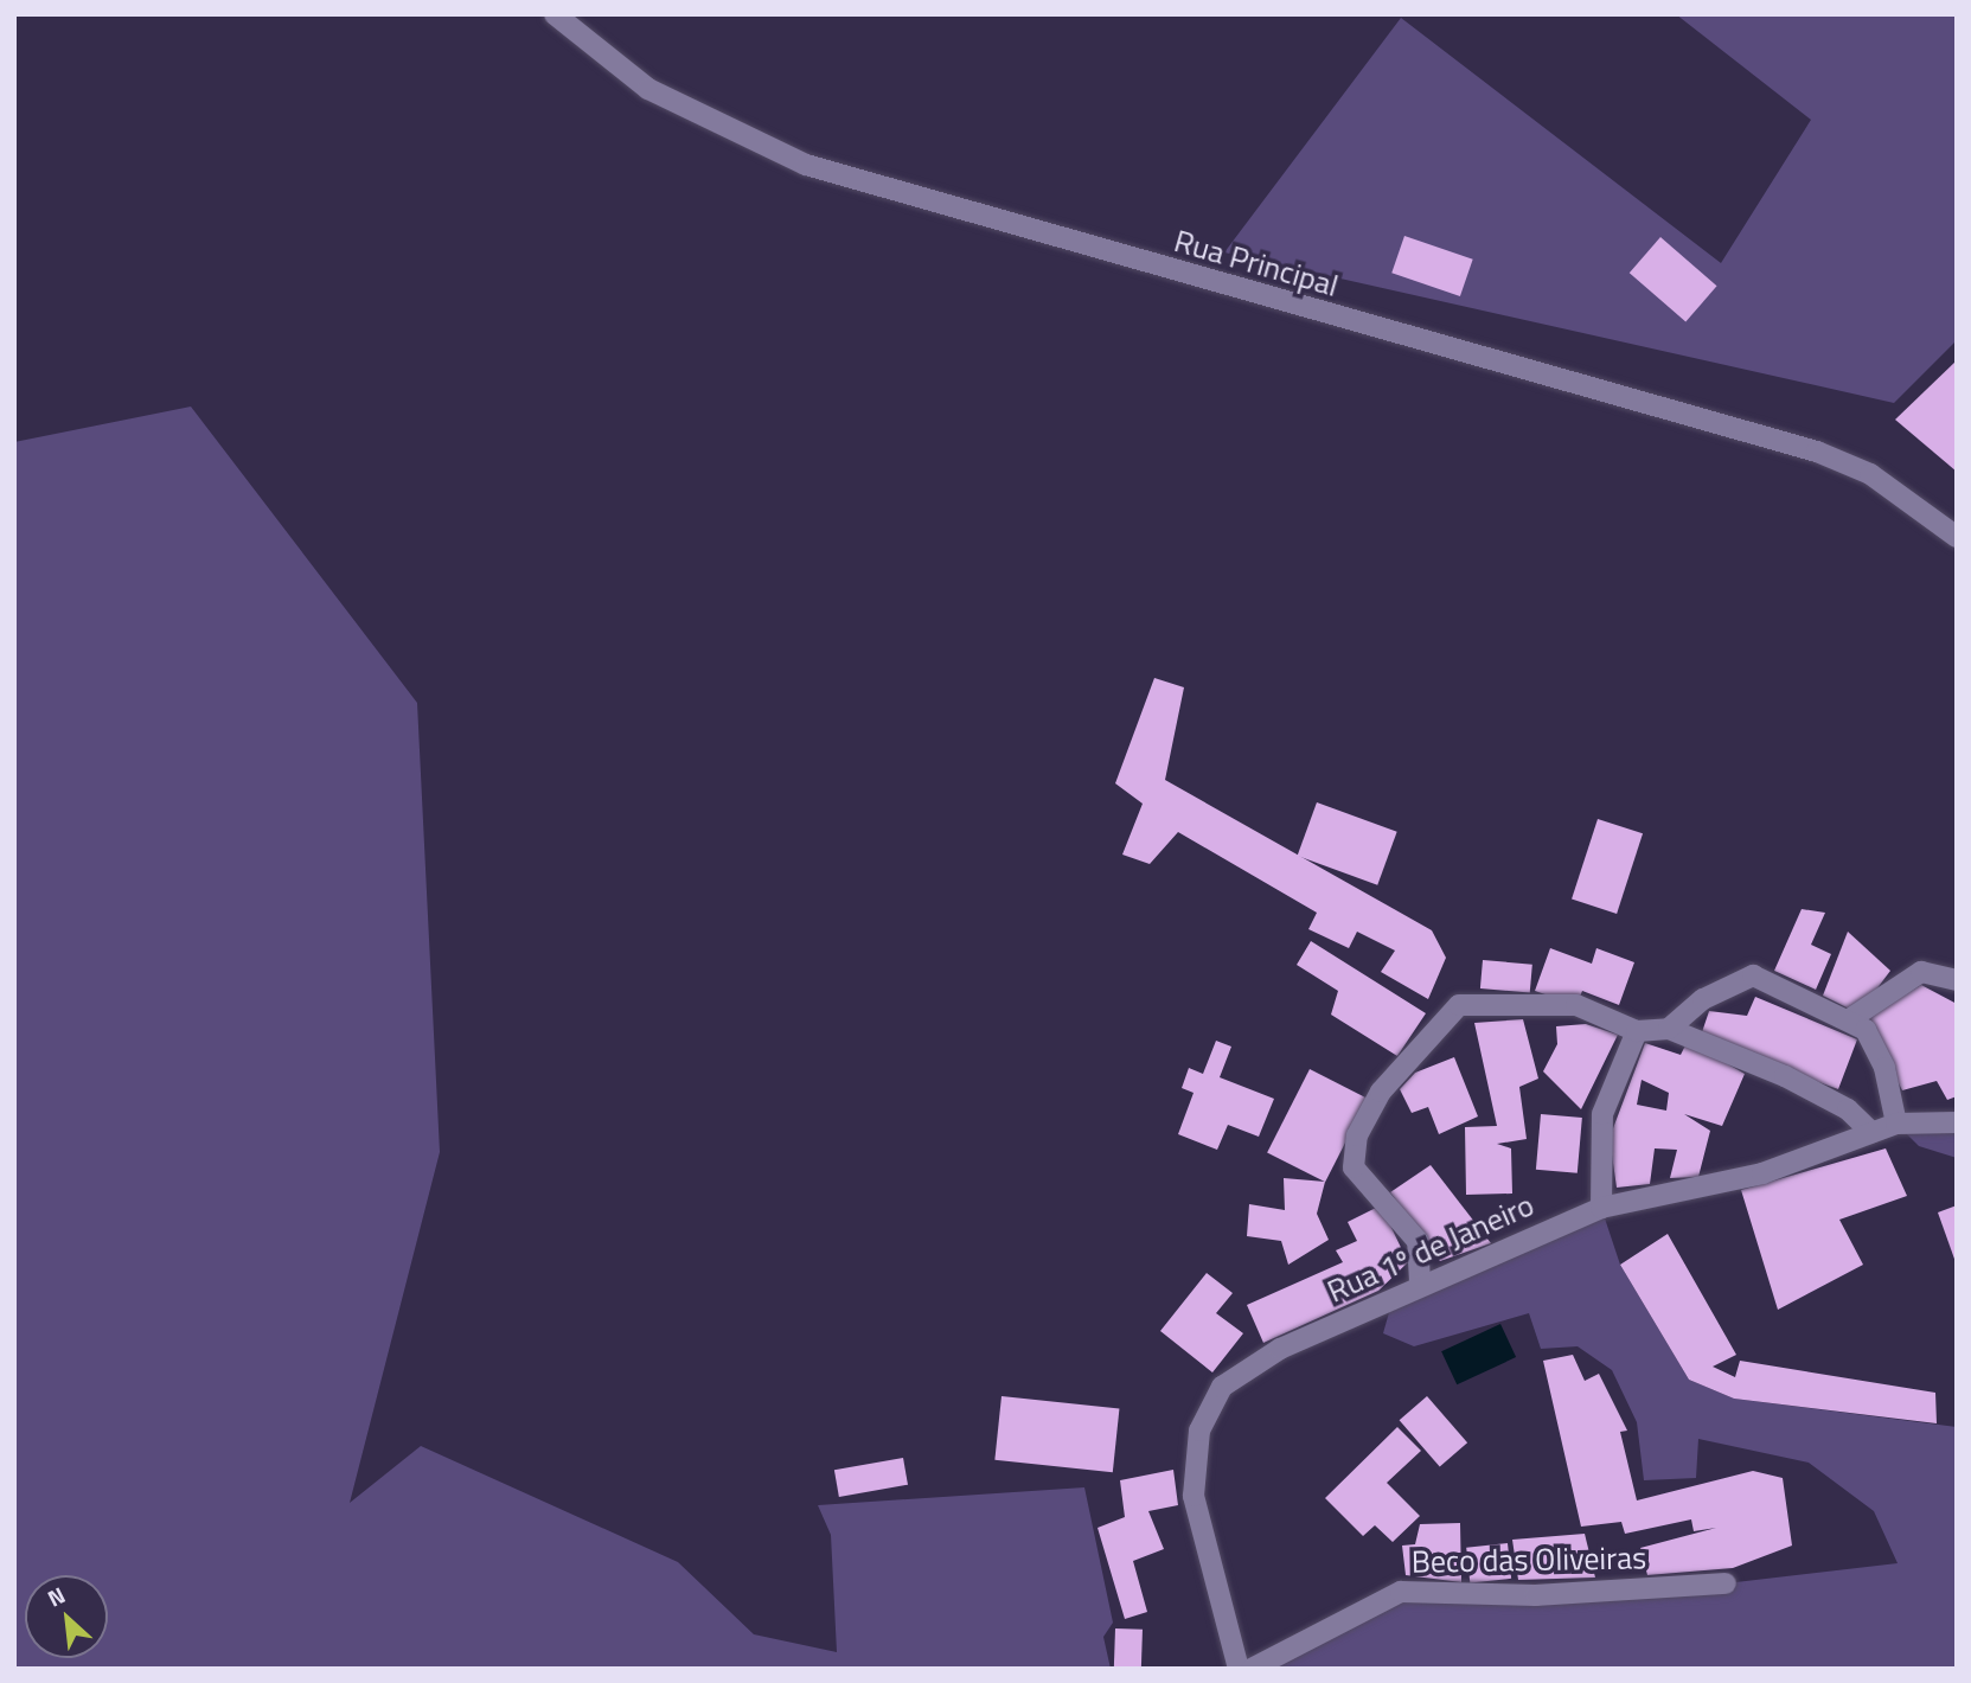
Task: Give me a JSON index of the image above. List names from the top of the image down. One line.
{"streets":{"street":["Rua Principal","Rua 1º de Janeiro","Beco das Oliveiras"]},"north":"top left"}
